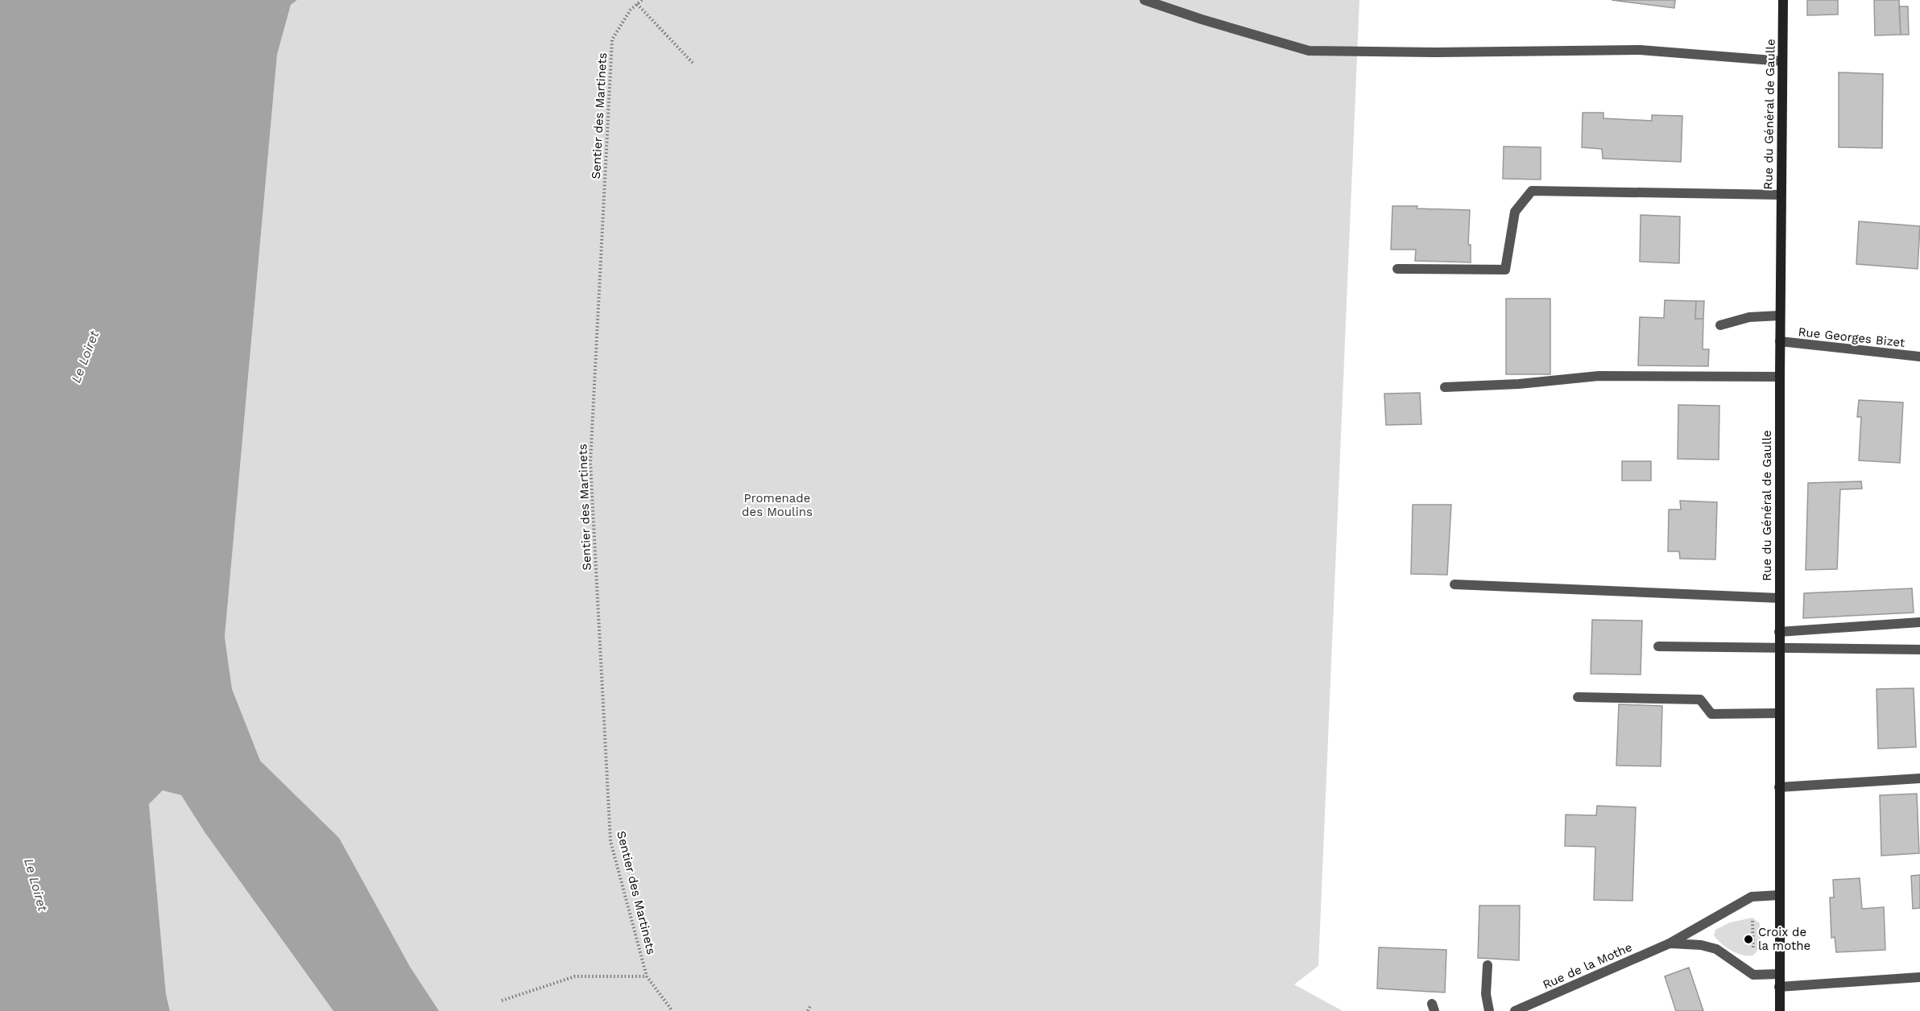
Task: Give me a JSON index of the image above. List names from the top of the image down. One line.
{"streets":{"main road":["Rue du Général de Gaulle"],"street":["Rue Georges Bizet","Rue de la Mothe"],"path":["Sentier des Martinets"]},"crossings":[["Rue du Général de Gaulle","Rue Georges Bizet"],["Rue du Général de Gaulle","Rue de la Mothe"]],"water":["Le Loiret"],"parks":["Promenade des Moulins"],"places":["Croix de la mothe"]}
